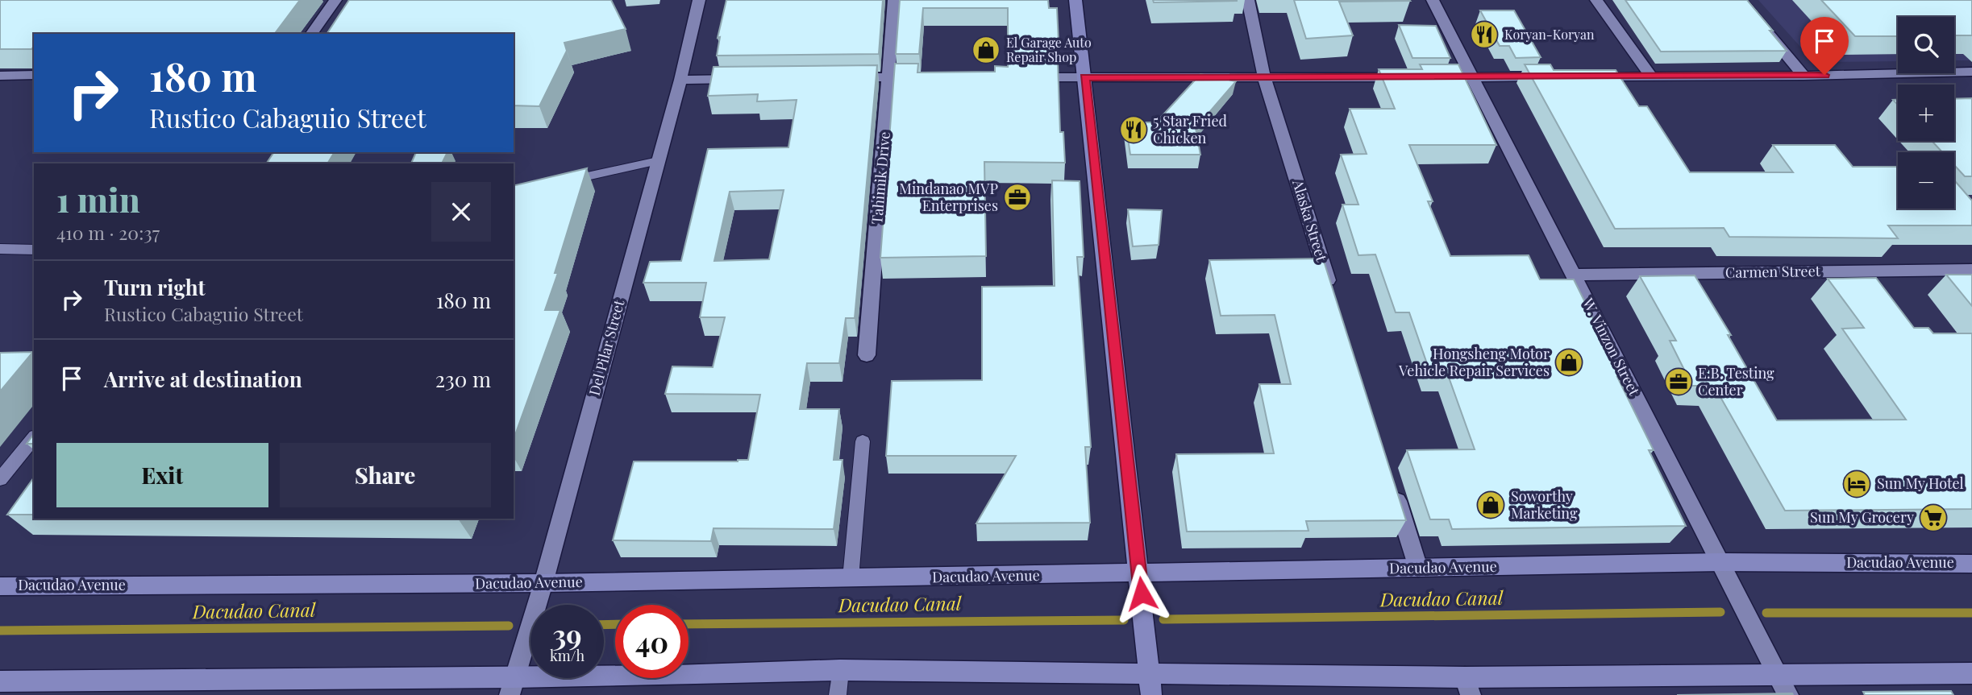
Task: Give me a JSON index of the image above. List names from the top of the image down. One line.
{"streets":{"main road":["Dacudao Avenue"],"street":["Tahimik Drive","Alaska Street","Carmen Street","W. Vinzon Street","Del Pilar Street"]},"crossings":[["Carmen Street","W. Vinzon Street"],["W. Vinzon Street","Dacudao Avenue"],["Del Pilar Street","Dacudao Avenue"]],"water":["Dacudao Canal"],"places":{"restaurant":["Koryan-Koryan","5 Star Fried Chicken"],"shop":["El Garage Auto Repair Shop","Hongsheng Motor Vehicle Repair Services","Soworthy Marketing"],"office":["Mindanao MVP Enterprises","E.B. Testing Center"],"hotel":["Sun My Hotel"],"supermarket":["Sun My Grocery"]},"page":{"map_buttons":["+","−"],"turn":["180 m","Rustico Cabaguio Street"],"heading":["1 min","410 m · 20:37"],"list":[{"name":"Turn right","note":"Rustico Cabaguio Street","value":"180 m"},{"name":"Arrive at destination","value":"230 m"}],"buttons":["Exit","Share"],"speed":"39 km/h","limit":"40"}}
